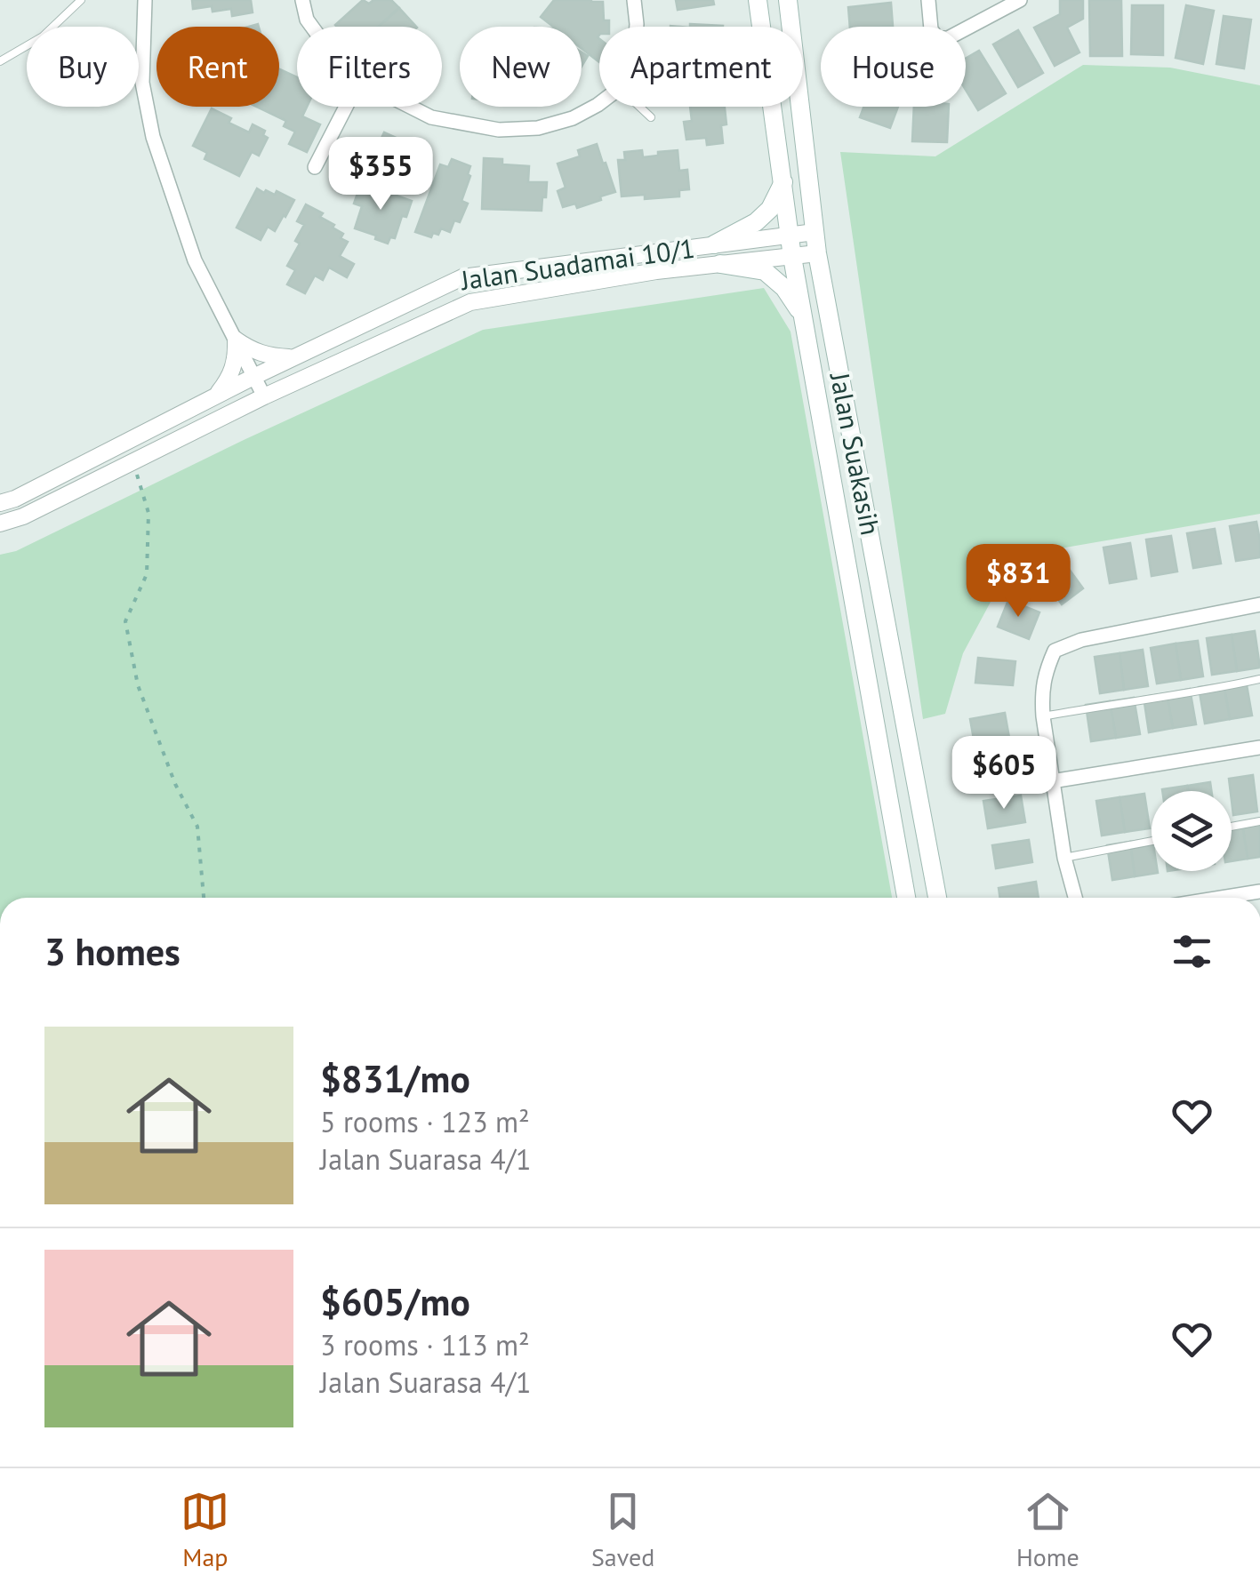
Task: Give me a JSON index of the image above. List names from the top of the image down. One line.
{"streets":{"main road":["Jalan Suakasih"],"street":["Jalan Suadamai 10/1"]},"crossings":[["Jalan Suadamai 10/1","Jalan Suakasih"]],"page":{"chip":["Buy","Rent","Filters","New","Apartment","House"],"price":["$355","$831","$605"],"heading":"3 homes","list":[{"name":"$831/mo","note":"5 rooms · 123 m² · Jalan Suarasa 4/1"},{"name":"$605/mo","note":"3 rooms · 113 m² · Jalan Suarasa 4/1"}],"tabs":["Map","Saved","Home"]}}
